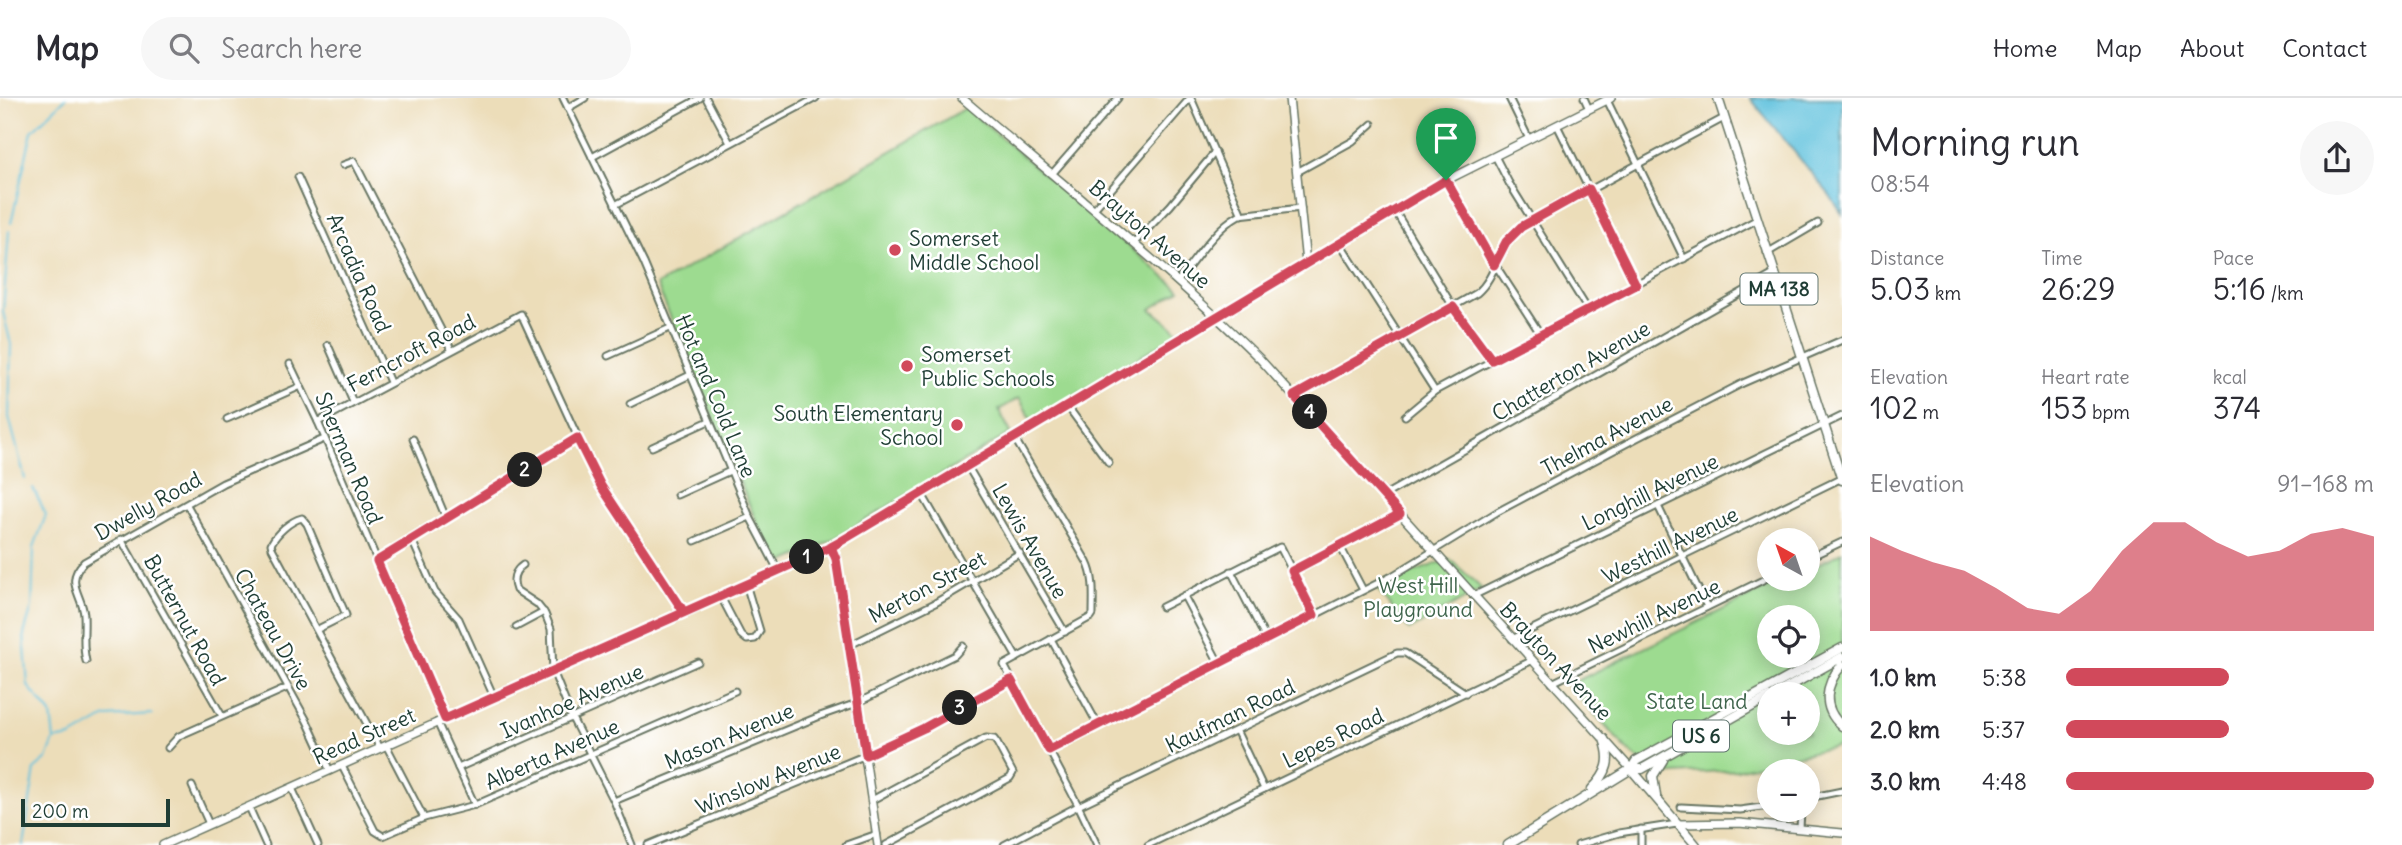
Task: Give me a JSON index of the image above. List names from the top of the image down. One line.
{"streets":{"main road":["Brayton Avenue","MA 138","Read Street","US 6"],"street":["Arcadia Road","Ferncroft Road","Chatterton Avenue","Hot and Cold Lane","Thelma Avenue","Sherman Road","Longhill Avenue","Dwelly Road","Lewis Avenue","Westhill Avenue","Merton Street","Newhill Avenue","Butternut Road","Chateau Drive","Ivanhoe Avenue","Kaufman Road","Mason Avenue","Lepes Road","Alberta Avenue","Winslow Avenue"]},"crossings":[["Brayton Avenue","Chatterton Avenue"],["Brayton Avenue","Thelma Avenue"],["Brayton Avenue","Longhill Avenue"],["Brayton Avenue","Westhill Avenue"],["Brayton Avenue","Newhill Avenue"],["Brayton Avenue","Read Street"],["Brayton Avenue","US 6"],["Brayton Avenue","Lepes Road"],["Arcadia Road","Ferncroft Road"],["MA 138","Chatterton Avenue"],["MA 138","Thelma Avenue"],["MA 138","Longhill Avenue"],["MA 138","Westhill Avenue"],["Ferncroft Road","Sherman Road"],["Hot and Cold Lane","Read Street"],["Sherman Road","Dwelly Road"],["Sherman Road","Ivanhoe Avenue"],["Sherman Road","Read Street"],["Sherman Road","Alberta Avenue"],["Dwelly Road","Butternut Road"],["Dwelly Road","Chateau Drive"],["Lewis Avenue","Merton Street"],["Lewis Avenue","Read Street"],["Chateau Drive","Read Street"],["Kaufman Road","Lepes Road"],["Read Street","Alberta Avenue"]],"parks":["West Hill Playground","State Land"],"places":["Somerset Middle School","Somerset Public Schools","South Elementary School"],"scale_bar":"200 m","north":"top left","page":{"header":"Map","search":"Search here","nav":["Home","Map","About","Contact"],"heading":["Morning run","08:54"],"stats":[["Distance","5.03 km"],["Time","26:29"],["Pace","5:16 /km"],["Elevation","102 m"],["Heart rate","153 bpm"],["kcal","374"]],"pins":["4","2","1","3"],"chart":["Elevation","91–168 m"],"map_buttons":["+","−"],"list":[{"name":"1.0 km","note":"5:38"},{"name":"2.0 km","note":"5:37"},{"name":"3.0 km","note":"4:48"}],"scale":"200 m"}}
